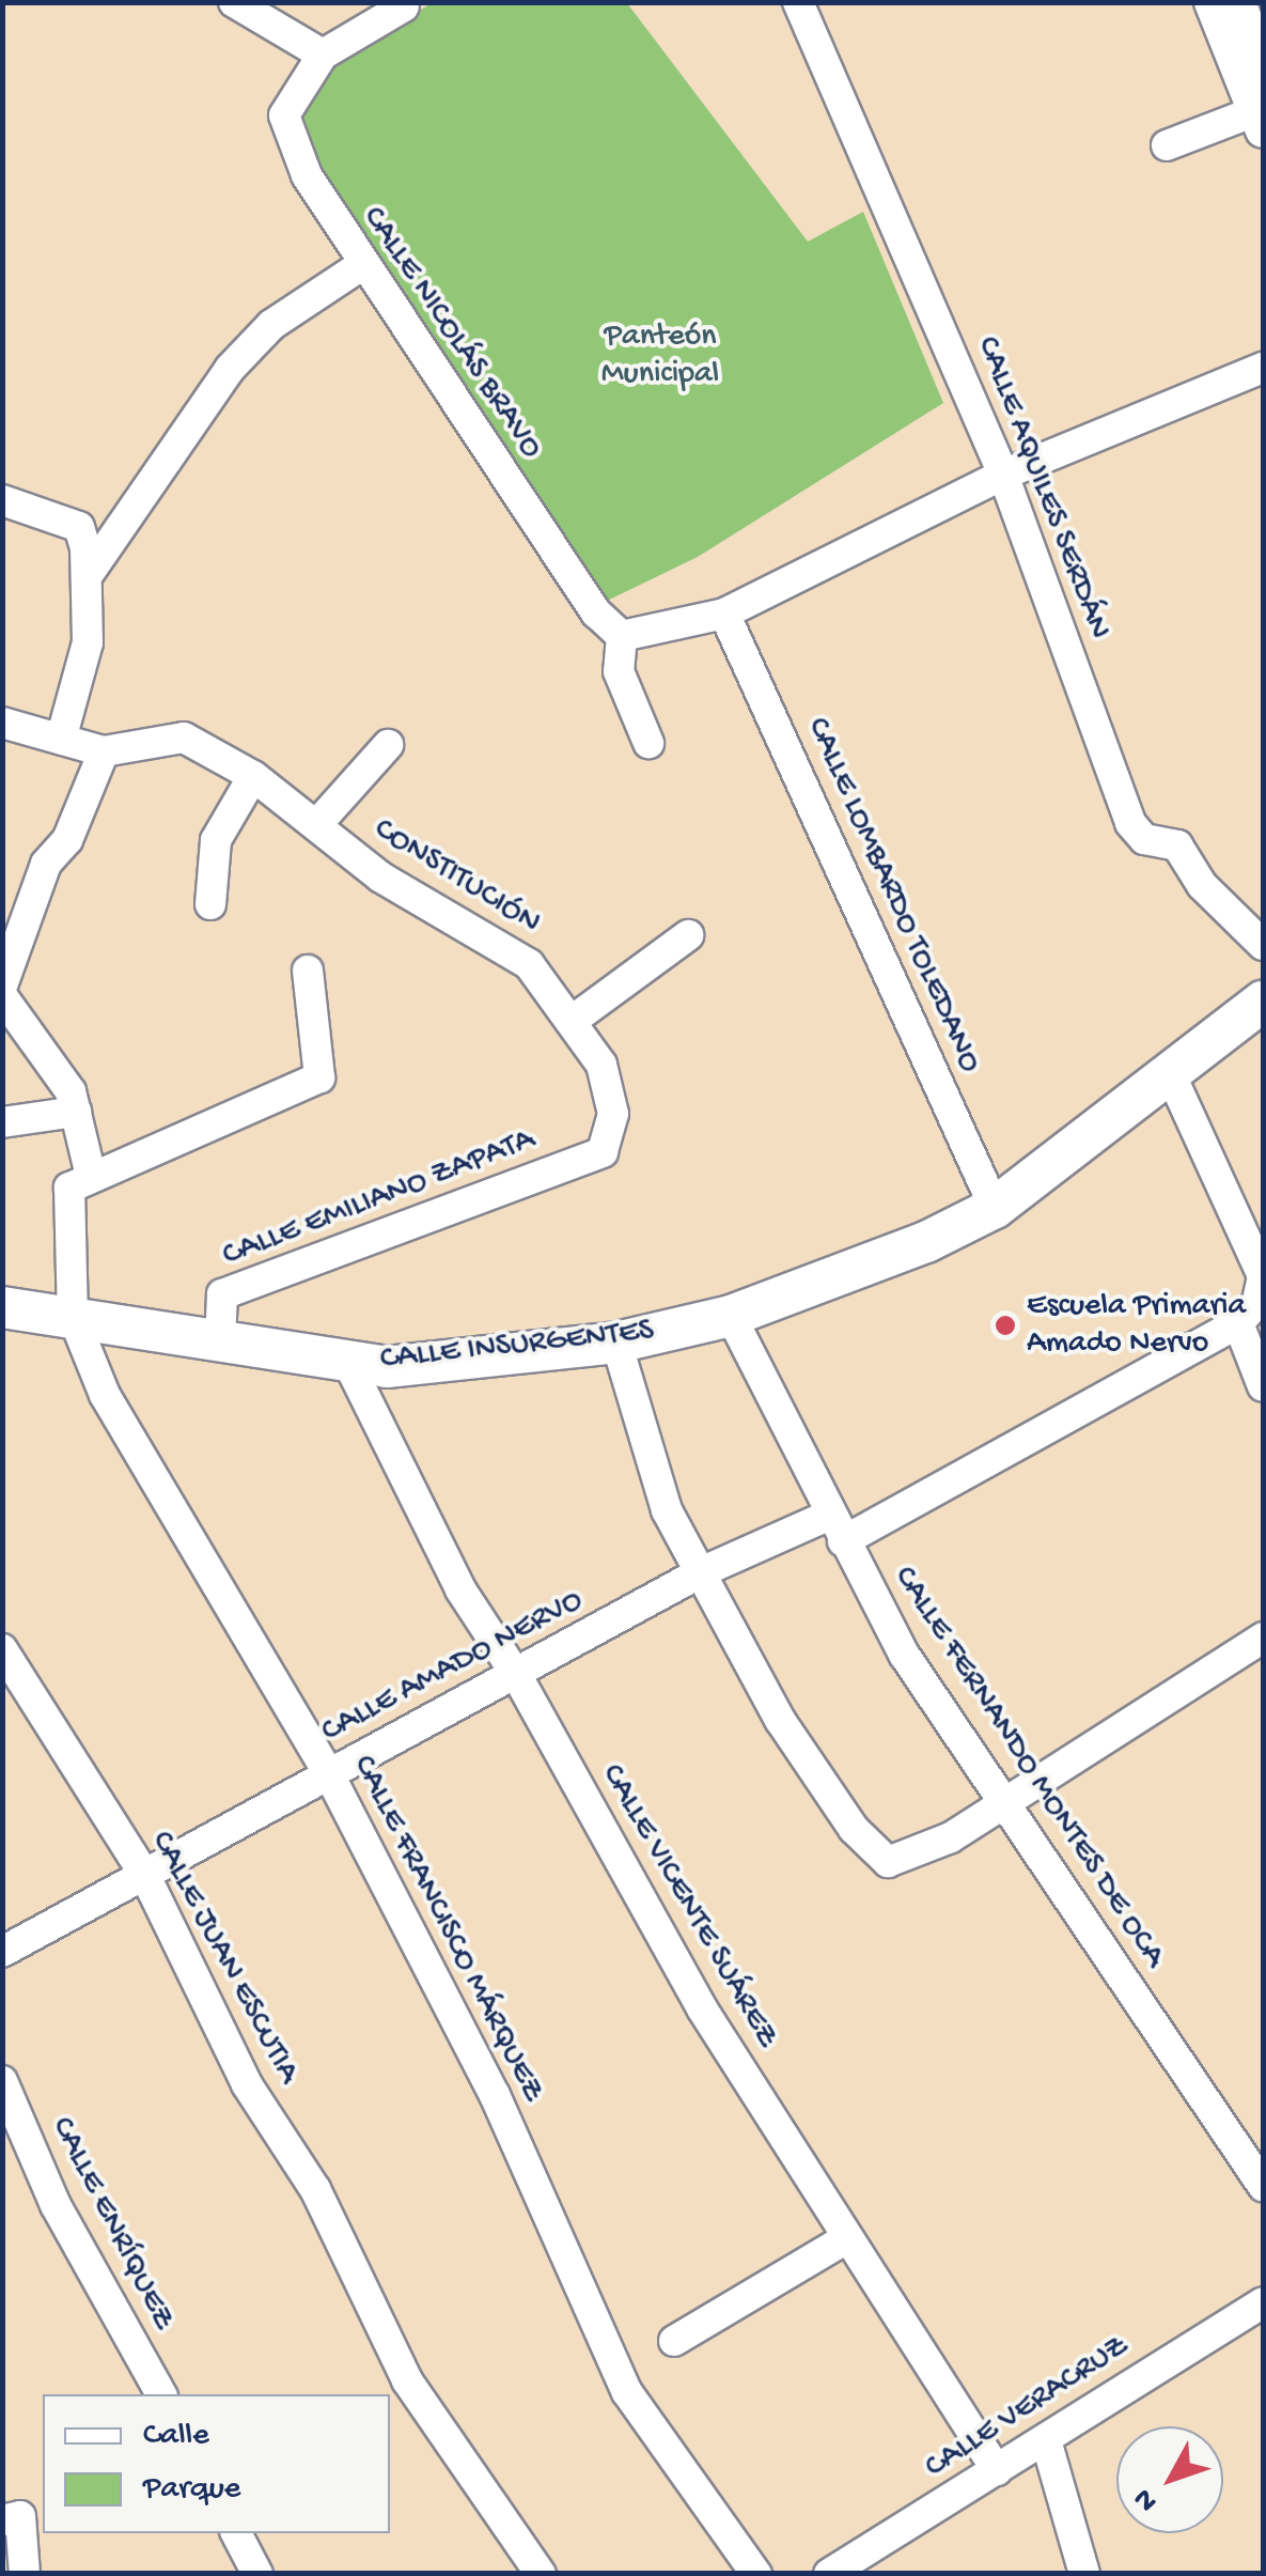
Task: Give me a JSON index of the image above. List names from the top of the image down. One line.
{"streets":{"main road":["CALLE INSURGENTES"],"street":["CALLE NICOLÁS BRAVO","CALLE AQUILES SERDÁN","CONSTITUCIÓN","CALLE LOMBARDO TOLEDANO","CALLE EMILIANO ZAPATA","CALLE AMADO NERVO","CALLE FERNANDO MONTES DE OCA","CALLE VICENTE SUÁREZ","CALLE FRANCISCO MÁRQUEZ","CALLE JUAN ESCUTIA","CALLE ENRÍQUEZ","CALLE VERACRUZ"]},"crossings":[["CONSTITUCIÓN","CALLE EMILIANO ZAPATA"],["CALLE LOMBARDO TOLEDANO","CALLE INSURGENTES"],["CALLE EMILIANO ZAPATA","CALLE INSURGENTES"],["CALLE INSURGENTES","CALLE FERNANDO MONTES DE OCA"],["CALLE INSURGENTES","CALLE VICENTE SUÁREZ"],["CALLE INSURGENTES","CALLE FRANCISCO MÁRQUEZ"],["CALLE AMADO NERVO","CALLE FERNANDO MONTES DE OCA"],["CALLE AMADO NERVO","CALLE VICENTE SUÁREZ"],["CALLE AMADO NERVO","CALLE FRANCISCO MÁRQUEZ"],["CALLE AMADO NERVO","CALLE JUAN ESCUTIA"],["CALLE VICENTE SUÁREZ","CALLE VERACRUZ"]],"parks":["Panteón Municipal"],"places":["Escuela Primaria Amado Nervo"],"legend":["Calle","Parque"],"north":"bottom left"}
